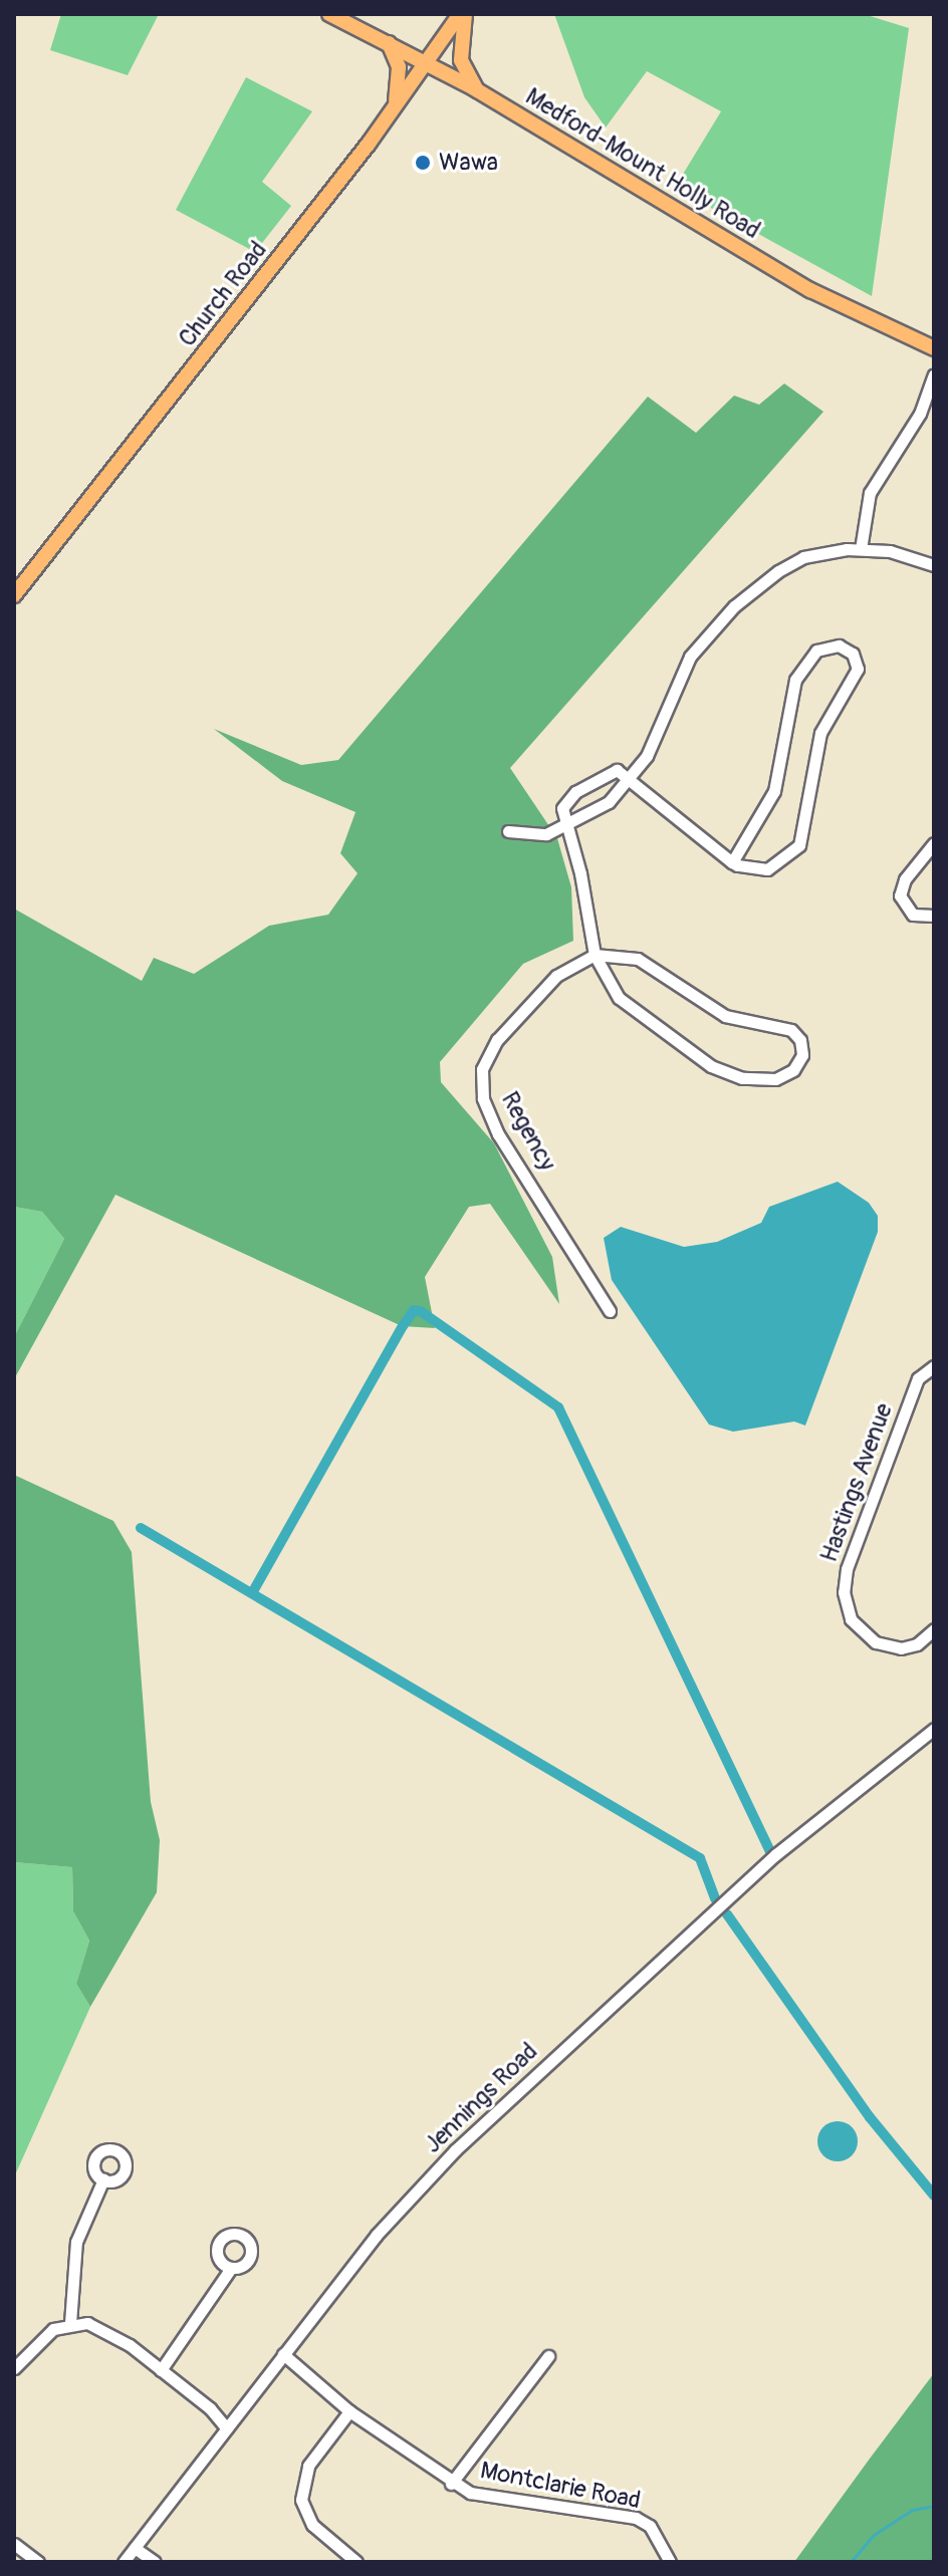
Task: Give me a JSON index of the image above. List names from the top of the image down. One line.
{"streets":{"main road":["Medford-Mount Holly Road","Church Road"],"street":["Regency","Hastings Avenue","Jennings Road","Montclarie Road"]},"crossings":[["Medford-Mount Holly Road","Church Road"],["Jennings Road","Montclarie Road"]],"places":["Wawa"]}
